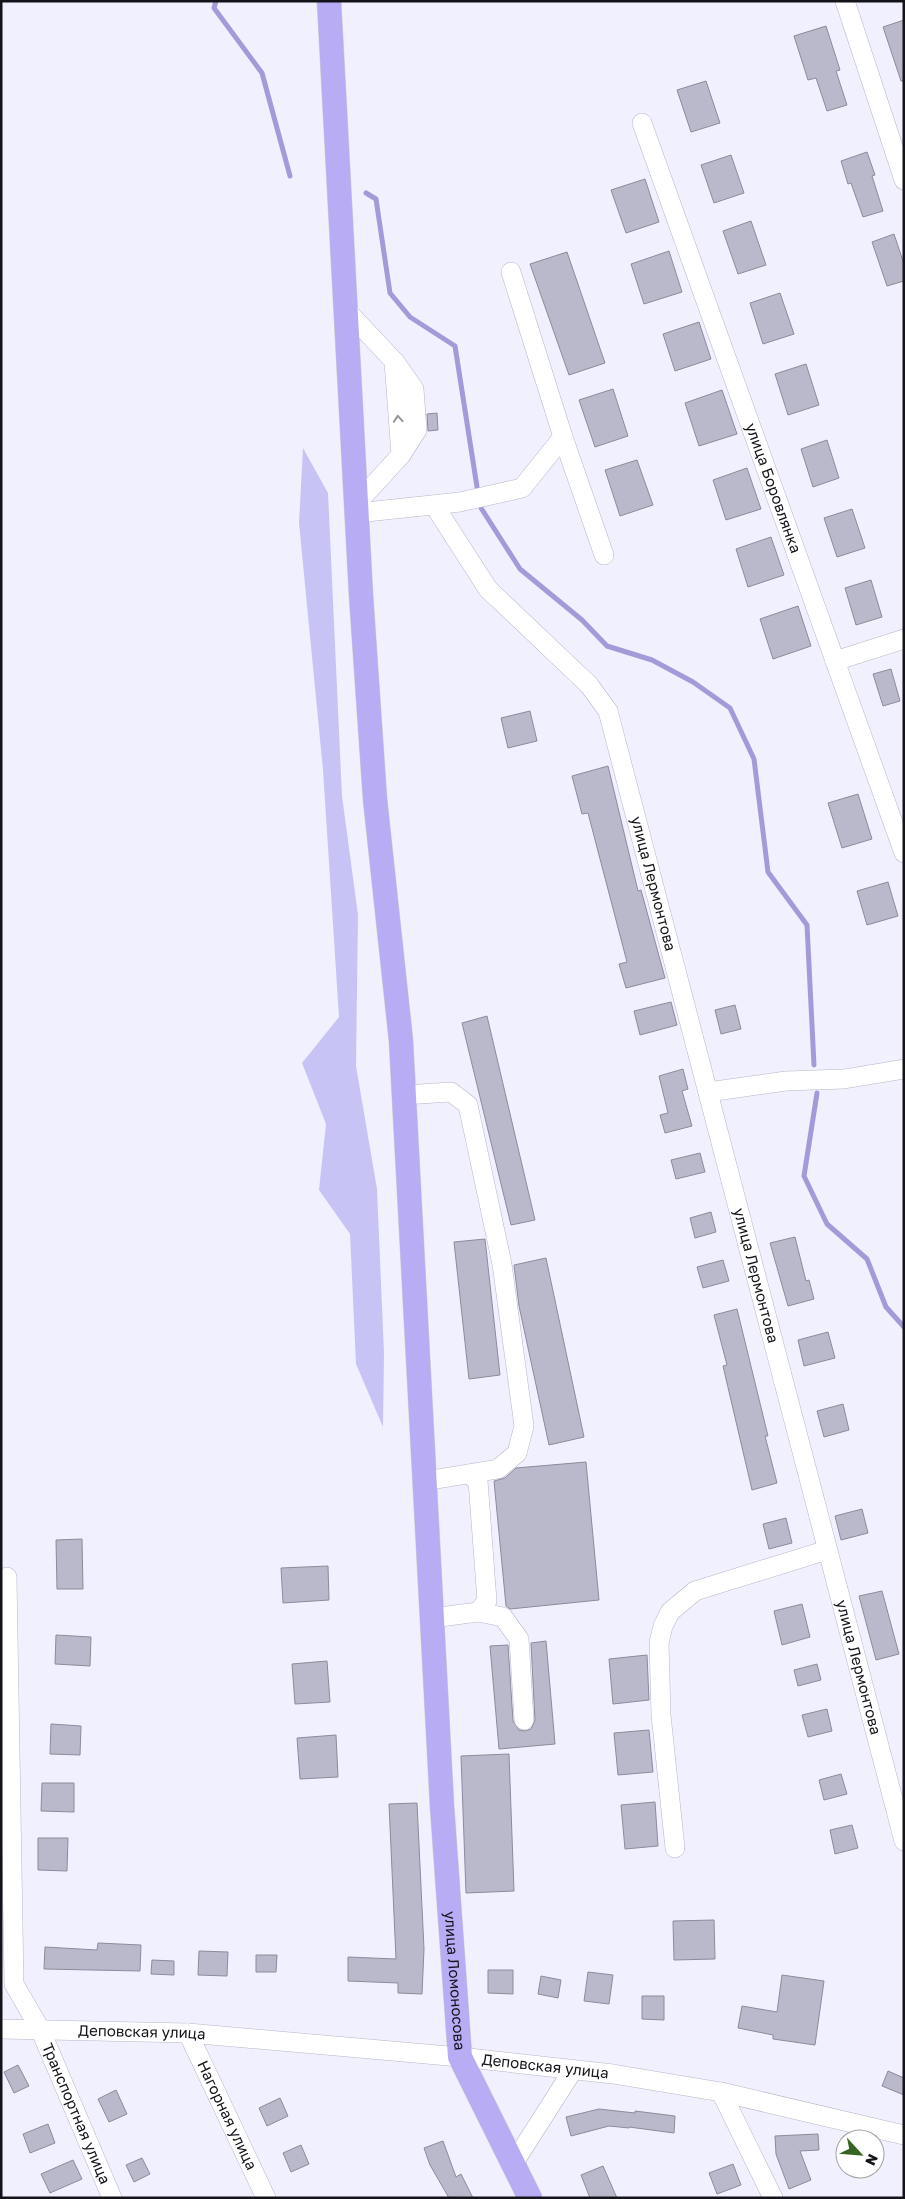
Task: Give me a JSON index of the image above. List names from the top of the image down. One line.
{"streets":{"main road":["улица Ломоносова"],"street":["улица Боровлянка","улица Лермонтова","Деповская улица","Транспортная улица","Нагорная улица"]},"crossings":[["улица Ломоносова","Деповская улица"],["Деповская улица","Транспортная улица"],["Деповская улица","Нагорная улица"]],"north":"bottom right"}
